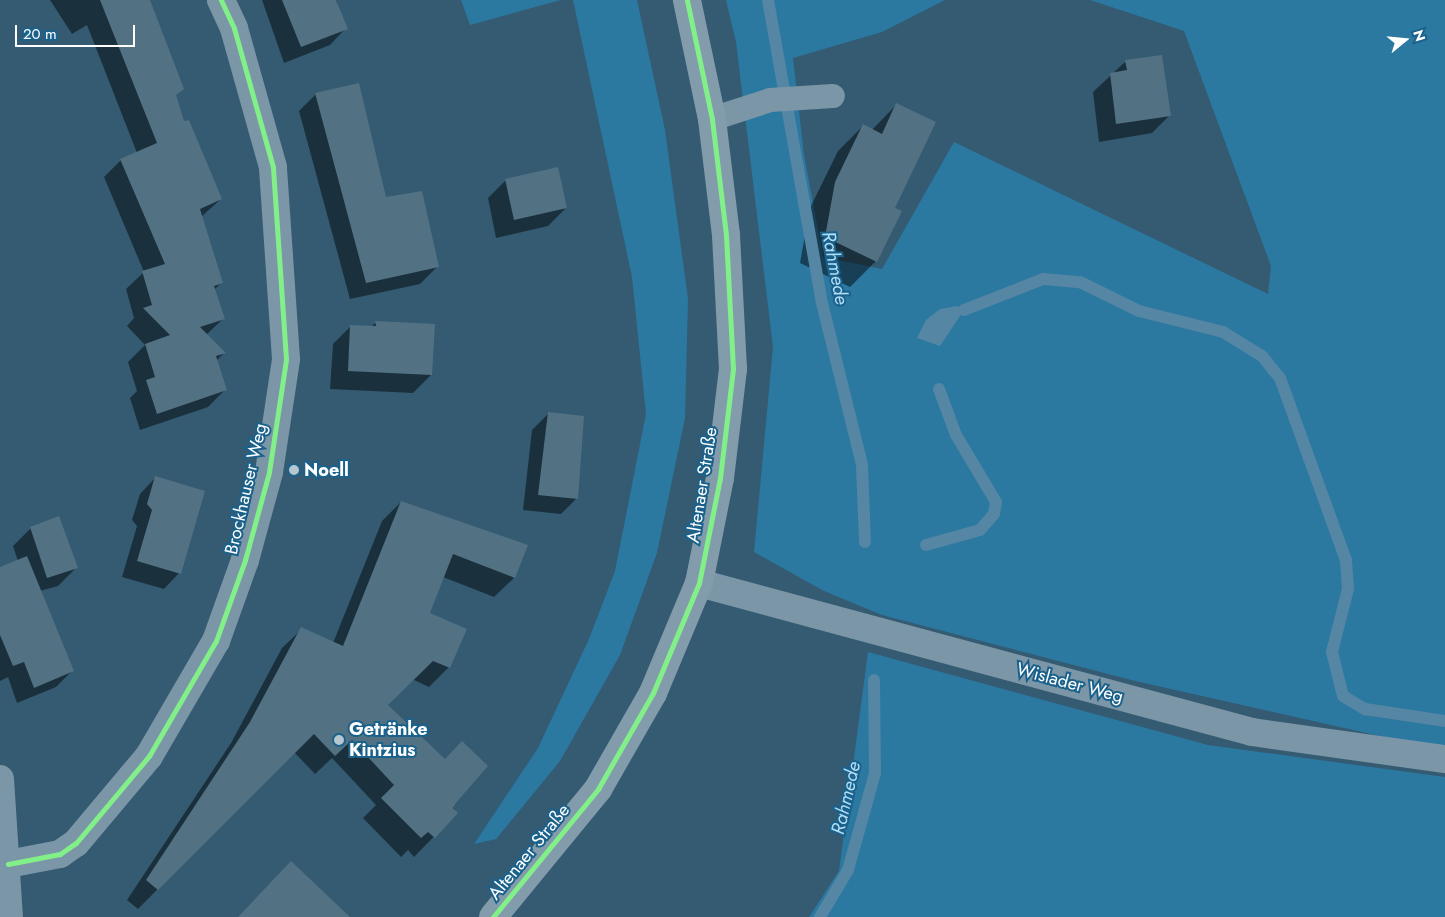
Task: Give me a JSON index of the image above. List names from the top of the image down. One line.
{"streets":{"main road":["Altenaer Straße"],"street":["Brockhauser Weg","Wislader Weg"]},"crossings":[["Altenaer Straße","Wislader Weg"]],"water":["Rahmede"],"places":["Noell","Getränke Kintzius"],"scale_bar":"20 m","north":"right"}
